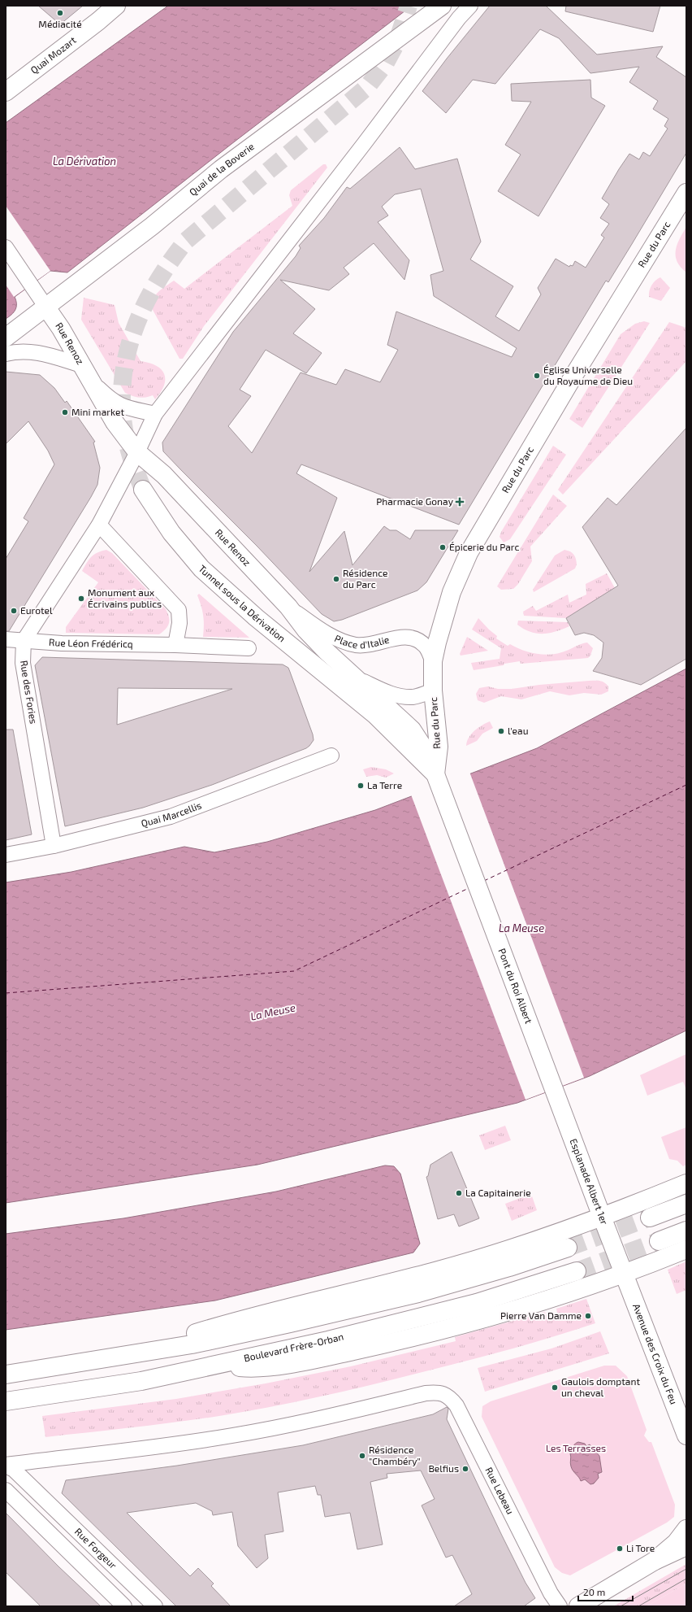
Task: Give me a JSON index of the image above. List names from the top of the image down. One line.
{"streets":{"main road":["Quai Mozart","Quai de la Boverie","Rue du Parc","Rue Renoz","Tunnel sous la Dérivation","Pont du Roi Albert","Esplanade Albert 1er","Boulevard Frère-Orban","Avenue des Croix du Feu"],"street":["Place d'Italie","Rue Léon Frédéricq","Rue des Fories","Quai Marcellis","Rue Lebeau","Rue Forgeur"]},"crossings":[["Quai de la Boverie","Rue Renoz"],["Rue du Parc","Rue Renoz"],["Rue du Parc","Tunnel sous la Dérivation"],["Rue du Parc","Place d'Italie"],["Rue du Parc","Pont du Roi Albert"],["Rue Renoz","Tunnel sous la Dérivation"],["Rue Renoz","Place d'Italie"],["Rue Renoz","Pont du Roi Albert"],["Tunnel sous la Dérivation","Pont du Roi Albert"],["Rue Léon Frédéricq","Rue des Fories"],["Rue des Fories","Quai Marcellis"],["Pont du Roi Albert","Esplanade Albert 1er"],["Esplanade Albert 1er","Avenue des Croix du Feu"],["Rue Lebeau","Rue Forgeur"]],"water":["La Dérivation","La Meuse"],"parks":["Les Terrasses"],"places":{"other":["Médiacité","Église Universelle du Royaume de Dieu","Mini market","Épicerie du Parc","Résidence du Parc","Monument aux Écrivains publics","Eurotel","l'eau","La Terre","La Capitainerie","Pierre Van Damme","Gaulois domptant un cheval","Résidence \"Chambéry\"","Belfius","Li Tore"],"health":["Pharmacie Gonay"]},"scale_bar":"20 m"}
